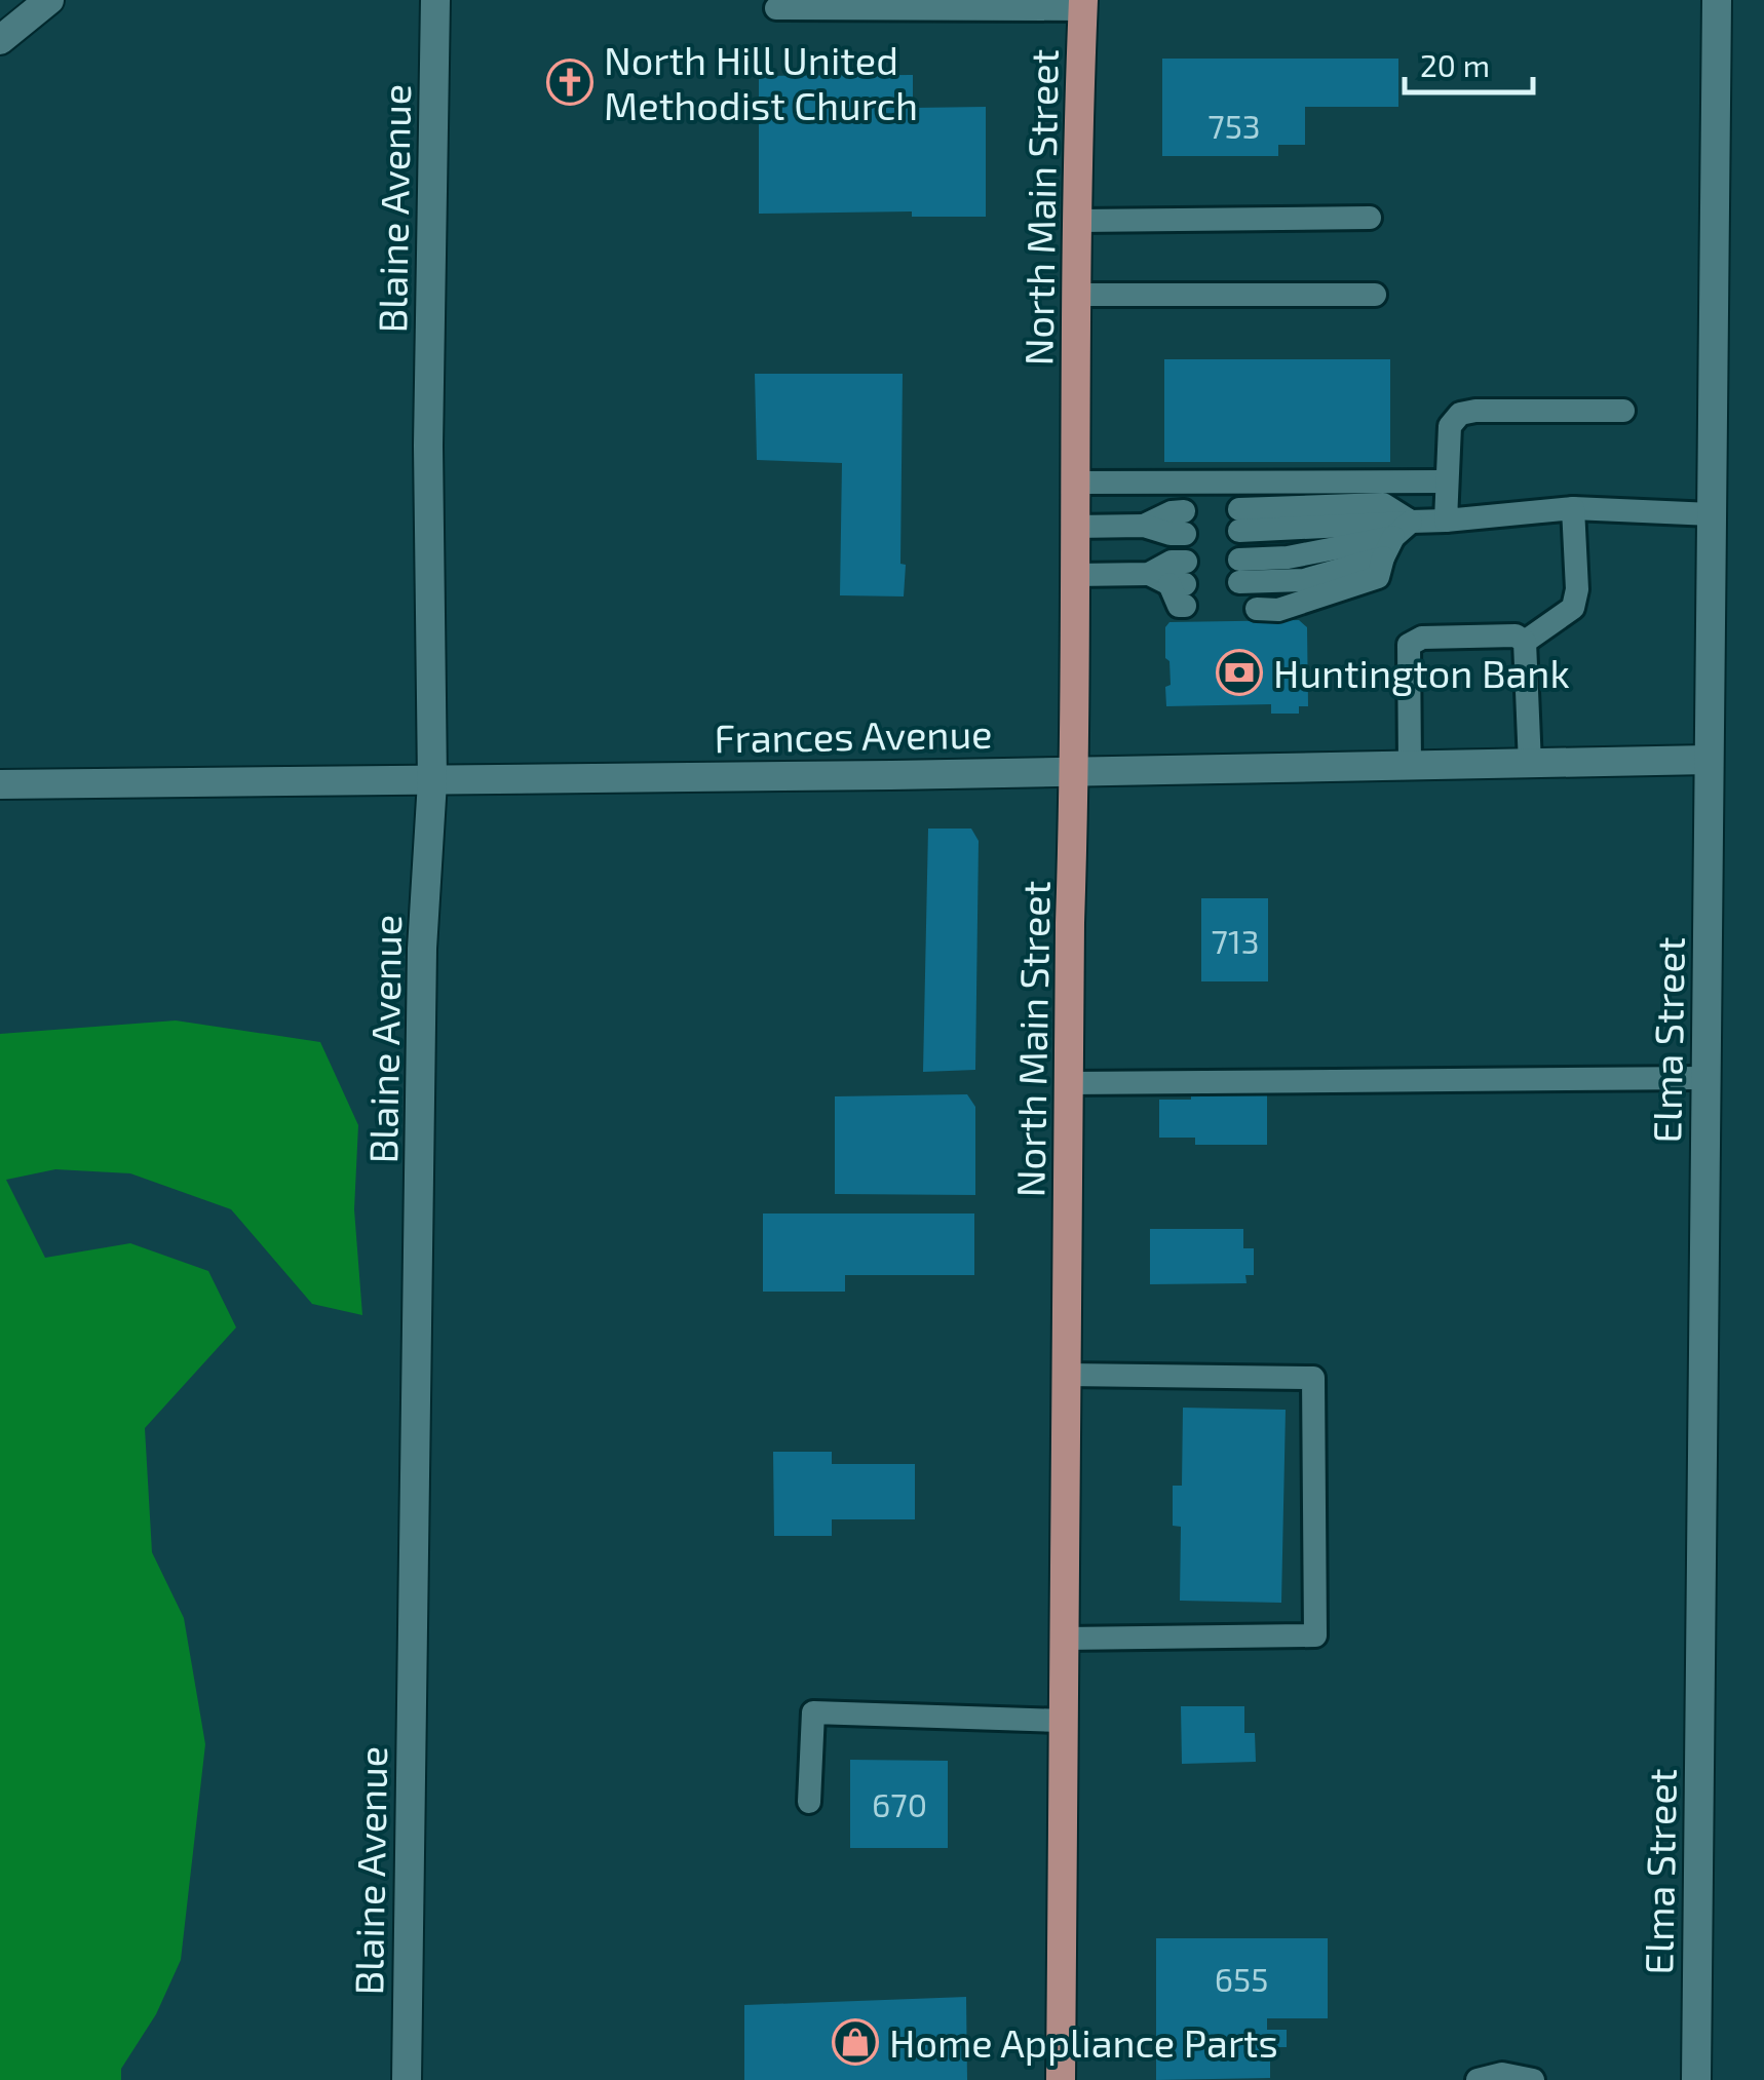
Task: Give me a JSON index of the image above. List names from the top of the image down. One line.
{"streets":{"main road":["North Main Street"],"street":["Blaine Avenue","Frances Avenue","Elma Street"]},"crossings":[["North Main Street","Frances Avenue"],["Blaine Avenue","Frances Avenue"],["Frances Avenue","Elma Street"]],"places":{"church":["North Hill United Methodist Church"],"bank":["Huntington Bank"],"shop":["Home Appliance Parts"]},"house_numbers":["753","713","670","655"],"scale_bar":"20 m"}
